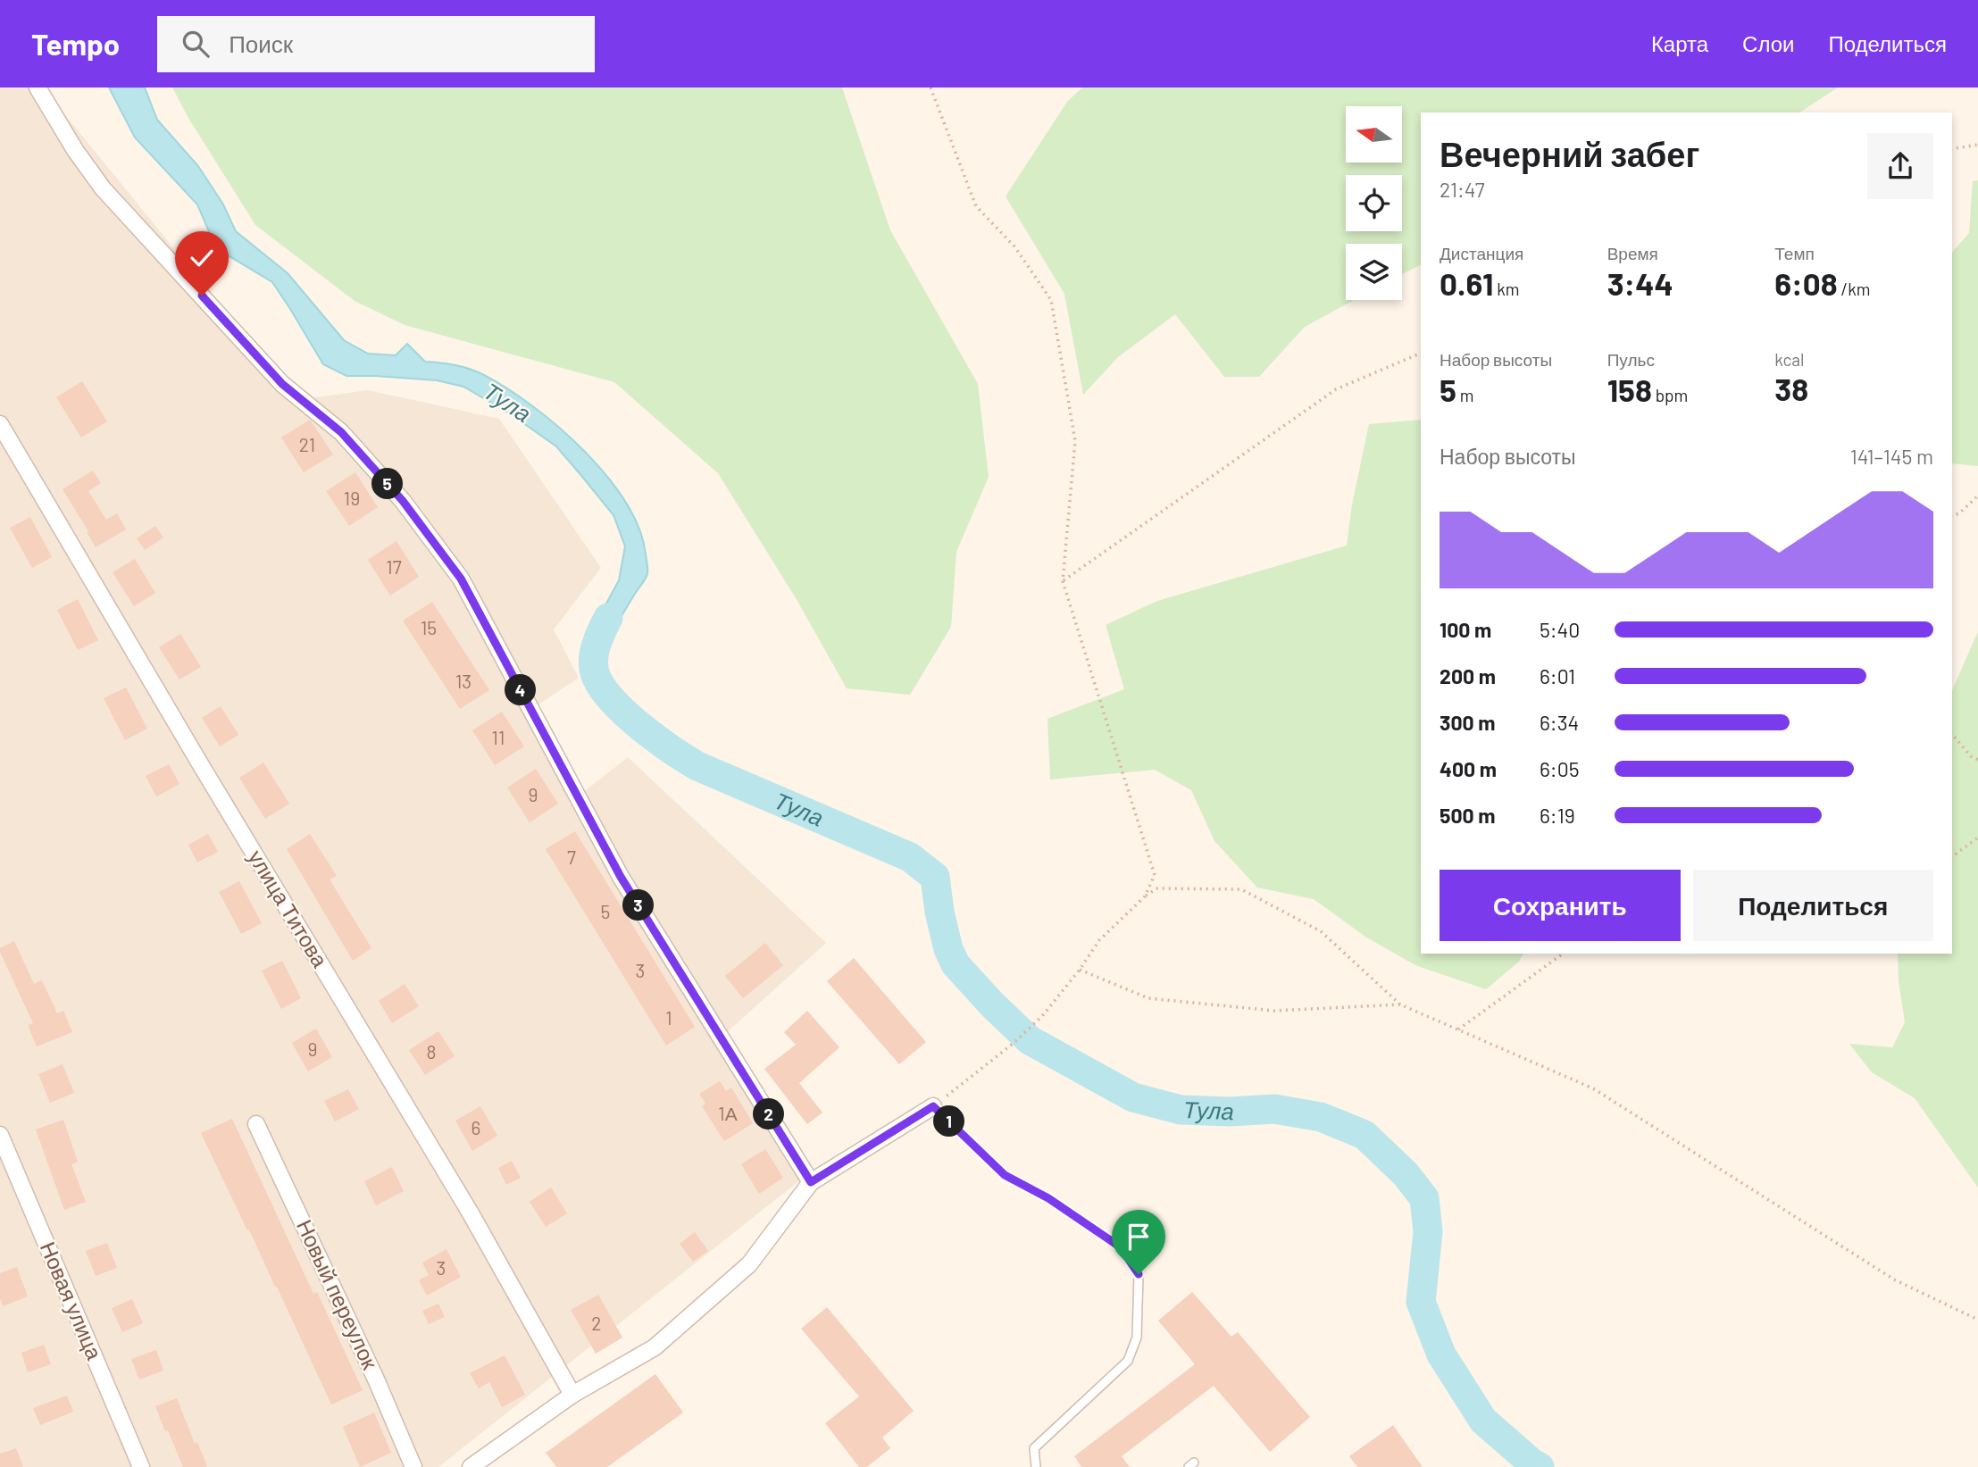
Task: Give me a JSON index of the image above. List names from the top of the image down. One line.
{"streets":{"street":["улица Титова","Новый переулок","Новая улица"]},"water":["Тула"],"house_numbers":["21","19","17","15","13","11","9","7","5","3","1","9","8","1А","6","3","2"],"north":"left","page":{"header":"Tempo","search":"Поиск","nav":["Карта","Слои","Поделиться"],"heading":["Вечерний забег","21:47"],"stats":[["Дистанция","0.61 km"],["Время","3:44"],["Темп","6:08 /km"],["Набор высоты","5 m"],["Пульс","158 bpm"],["kcal","38"]],"chart":["Набор высоты","141–145 m"],"pins":["5","4","3","2","1"],"list":[{"name":"100 m","note":"5:40"},{"name":"200 m","note":"6:01"},{"name":"300 m","note":"6:34"},{"name":"400 m","note":"6:05"},{"name":"500 m","note":"6:19"}],"buttons":["Сохранить","Поделиться"]}}
